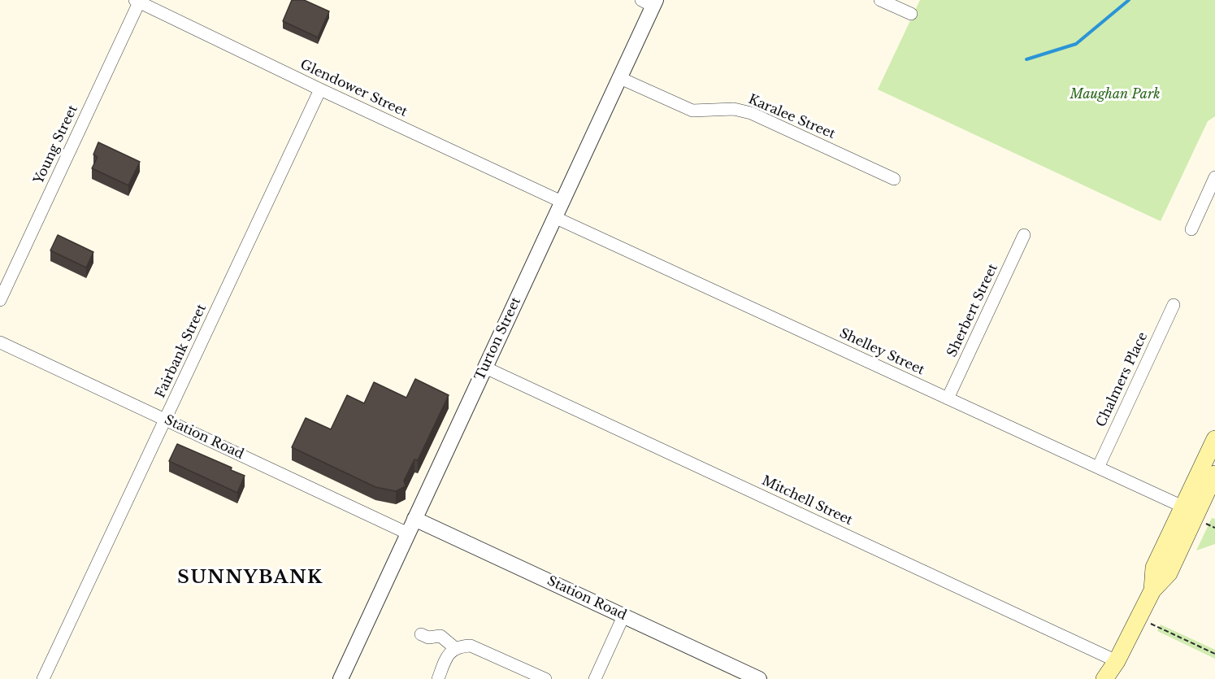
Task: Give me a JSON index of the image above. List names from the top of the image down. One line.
{"streets":{"street":["Glendower Street","Karalee Street","Young Street","Sherbert Street","Turton Street","Fairbank Street","Shelley Street","Chalmers Place","Station Road","Mitchell Street"]},"crossings":[["Glendower Street","Young Street"],["Glendower Street","Turton Street"],["Glendower Street","Fairbank Street"],["Karalee Street","Turton Street"],["Sherbert Street","Shelley Street"],["Turton Street","Shelley Street"],["Turton Street","Station Road"],["Turton Street","Mitchell Street"],["Fairbank Street","Station Road"],["Shelley Street","Chalmers Place"]],"districts":["SUNNYBANK"],"parks":["Maughan Park"]}
